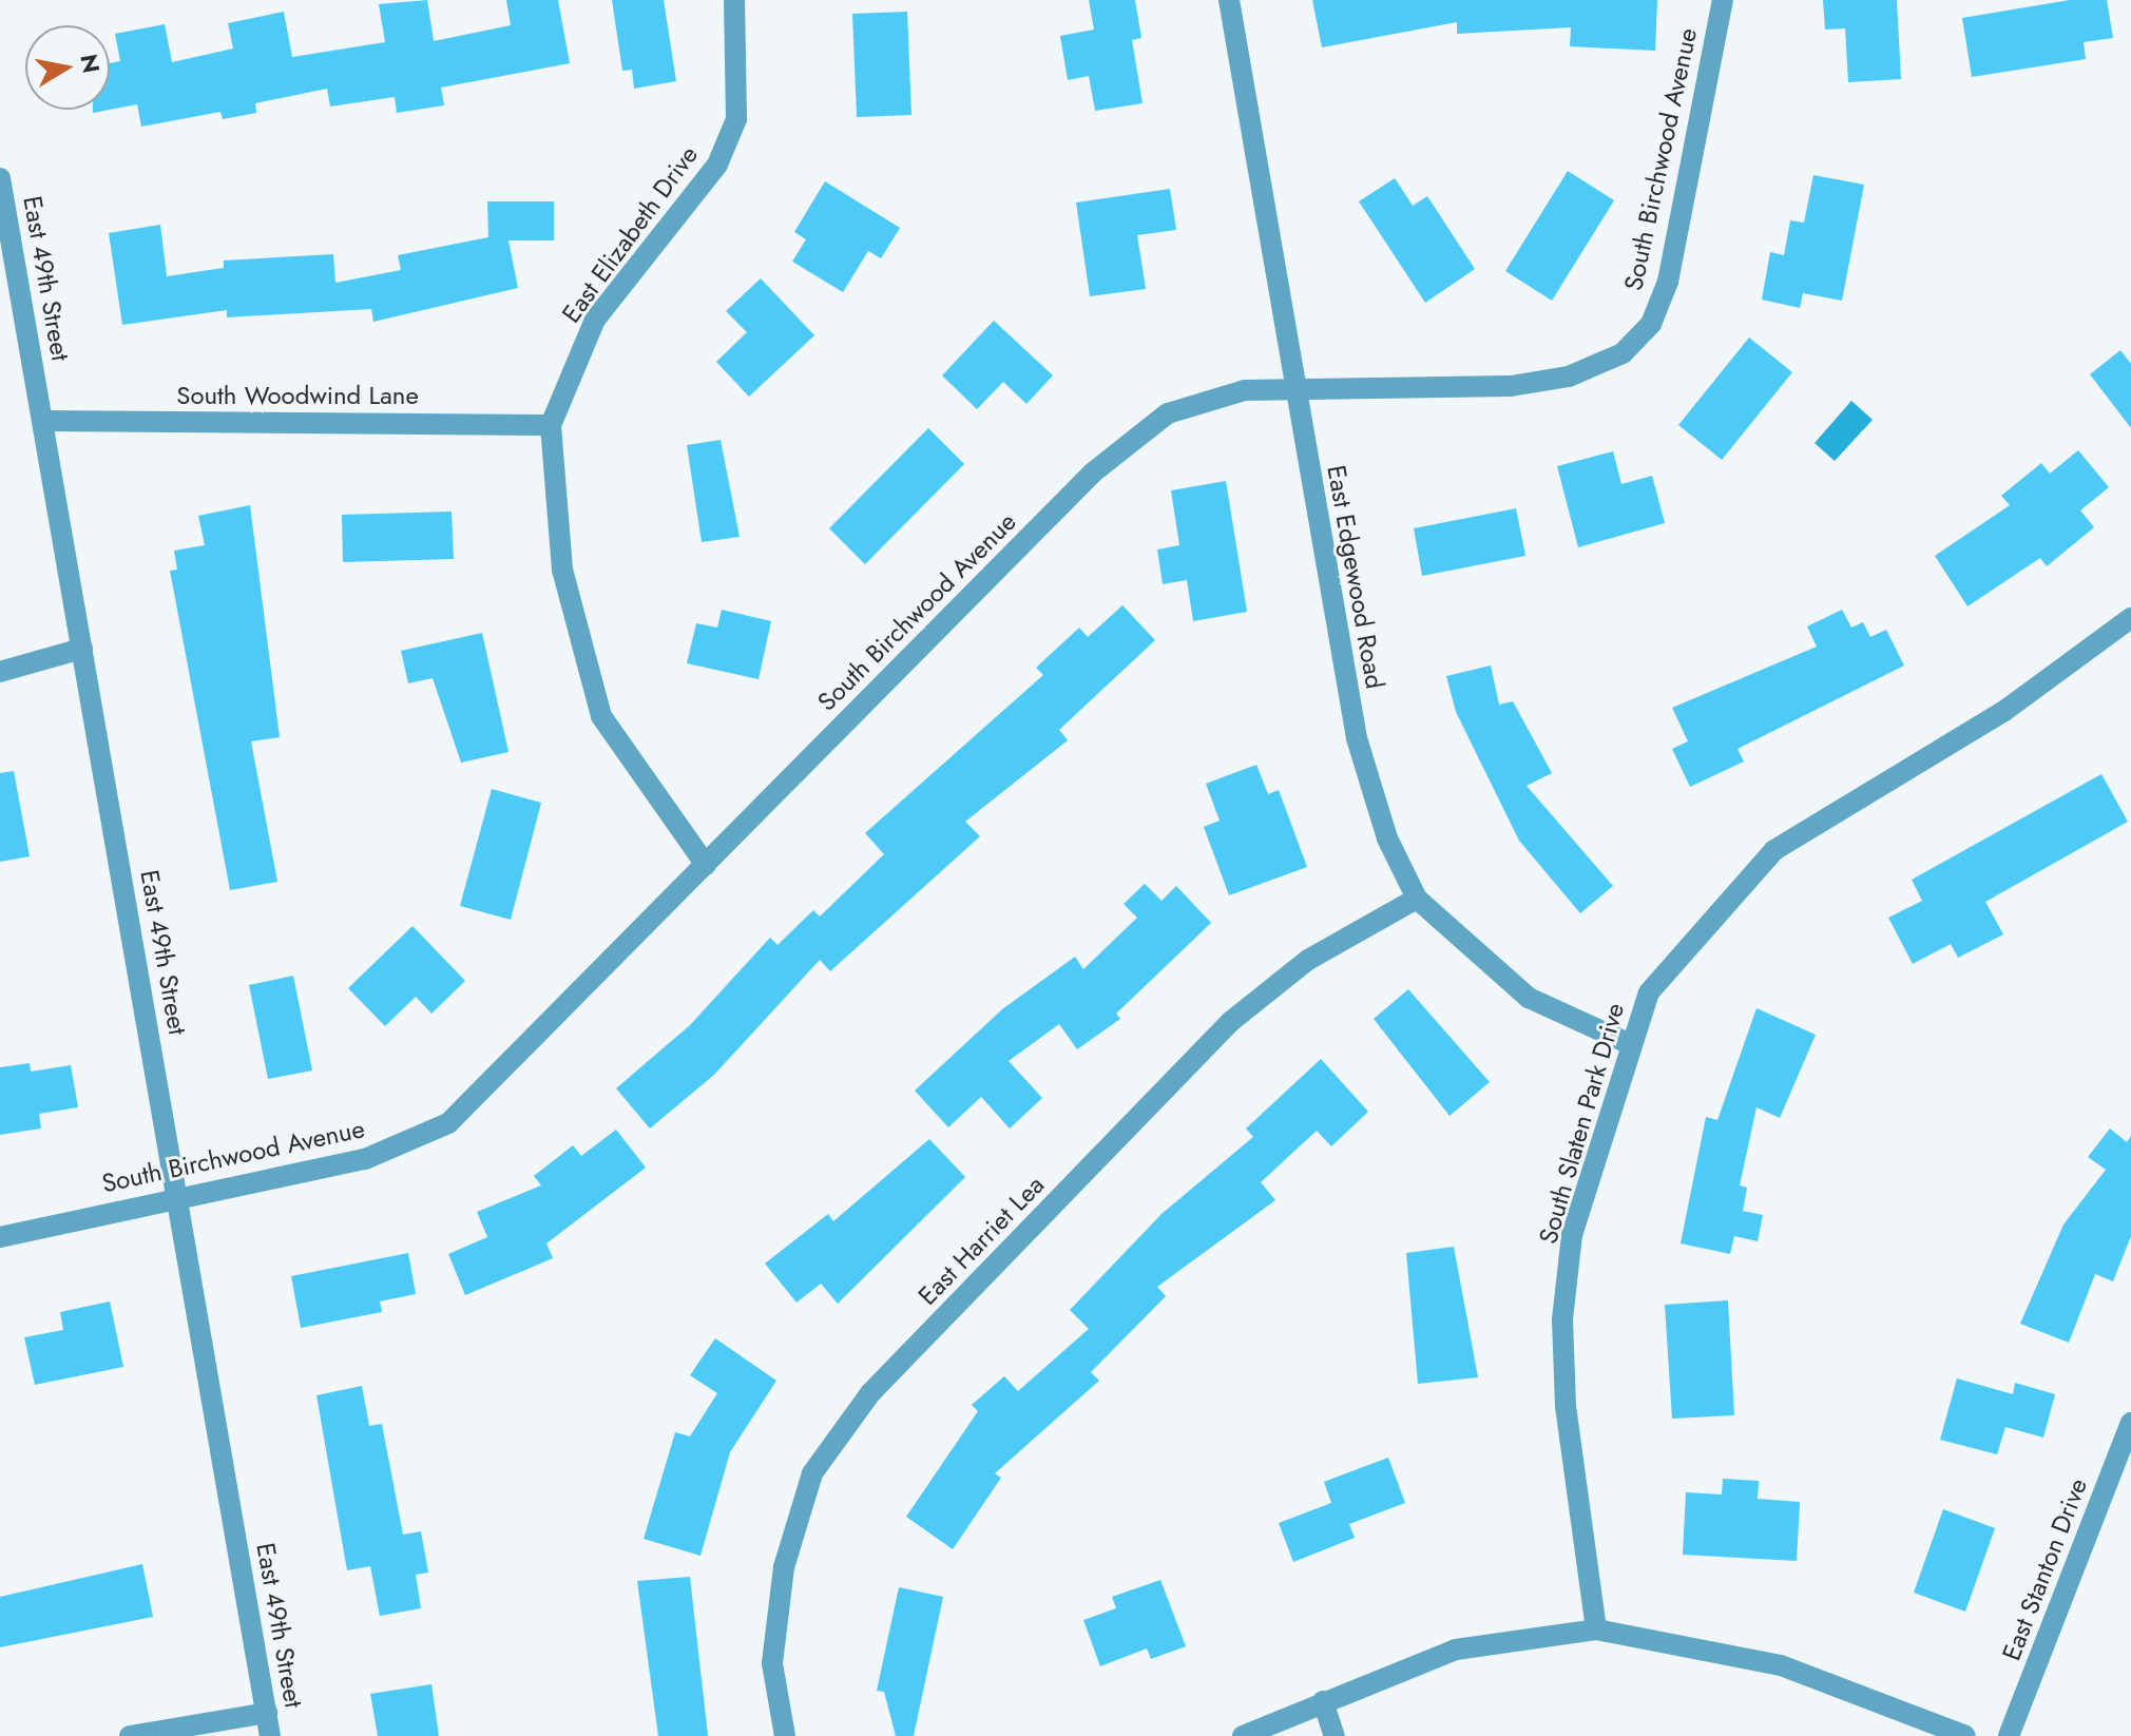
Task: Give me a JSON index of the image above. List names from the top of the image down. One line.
{"streets":{"street":["South Birchwood Avenue","East Elizabeth Drive","East 49th Street","South Woodwind Lane","East Edgewood Road","South Slaten Park Drive","East Harriet Lea","East Stanton Drive"]},"crossings":[["South Birchwood Avenue","East Elizabeth Drive"],["South Birchwood Avenue","East 49th Street"],["South Birchwood Avenue","East Edgewood Road"],["East Elizabeth Drive","South Woodwind Lane"],["East 49th Street","South Woodwind Lane"],["East Edgewood Road","South Slaten Park Drive"],["East Edgewood Road","East Harriet Lea"]],"north":"right"}
